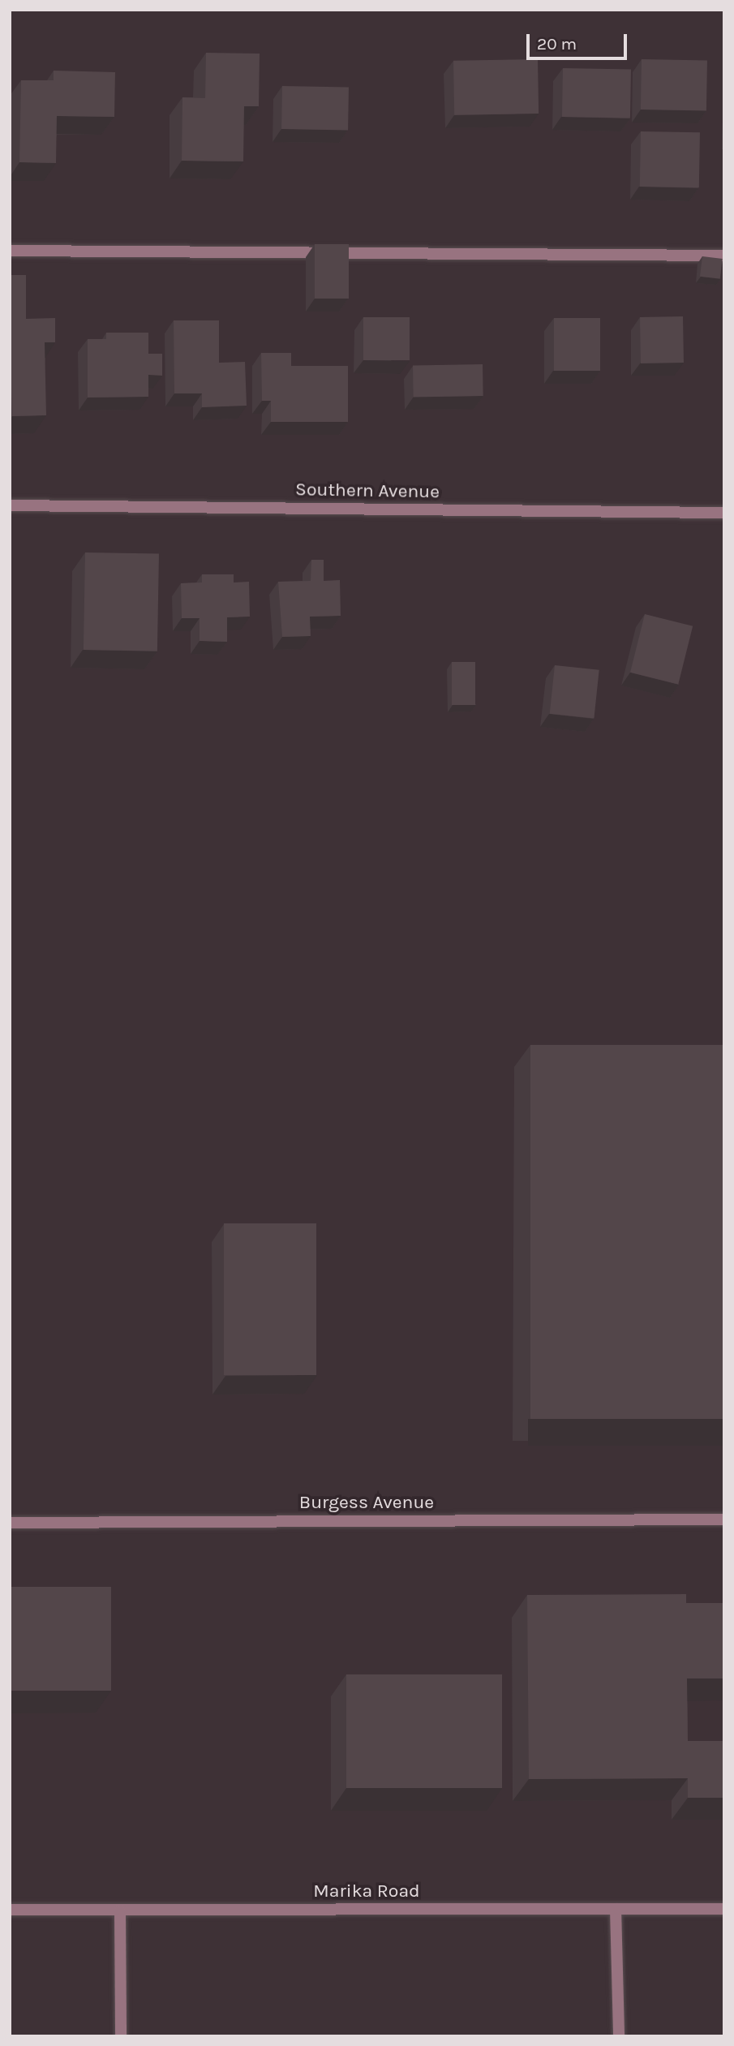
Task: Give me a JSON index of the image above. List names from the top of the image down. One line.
{"streets":{"street":["Southern Avenue","Burgess Avenue","Marika Road"]},"scale_bar":"20 m"}
